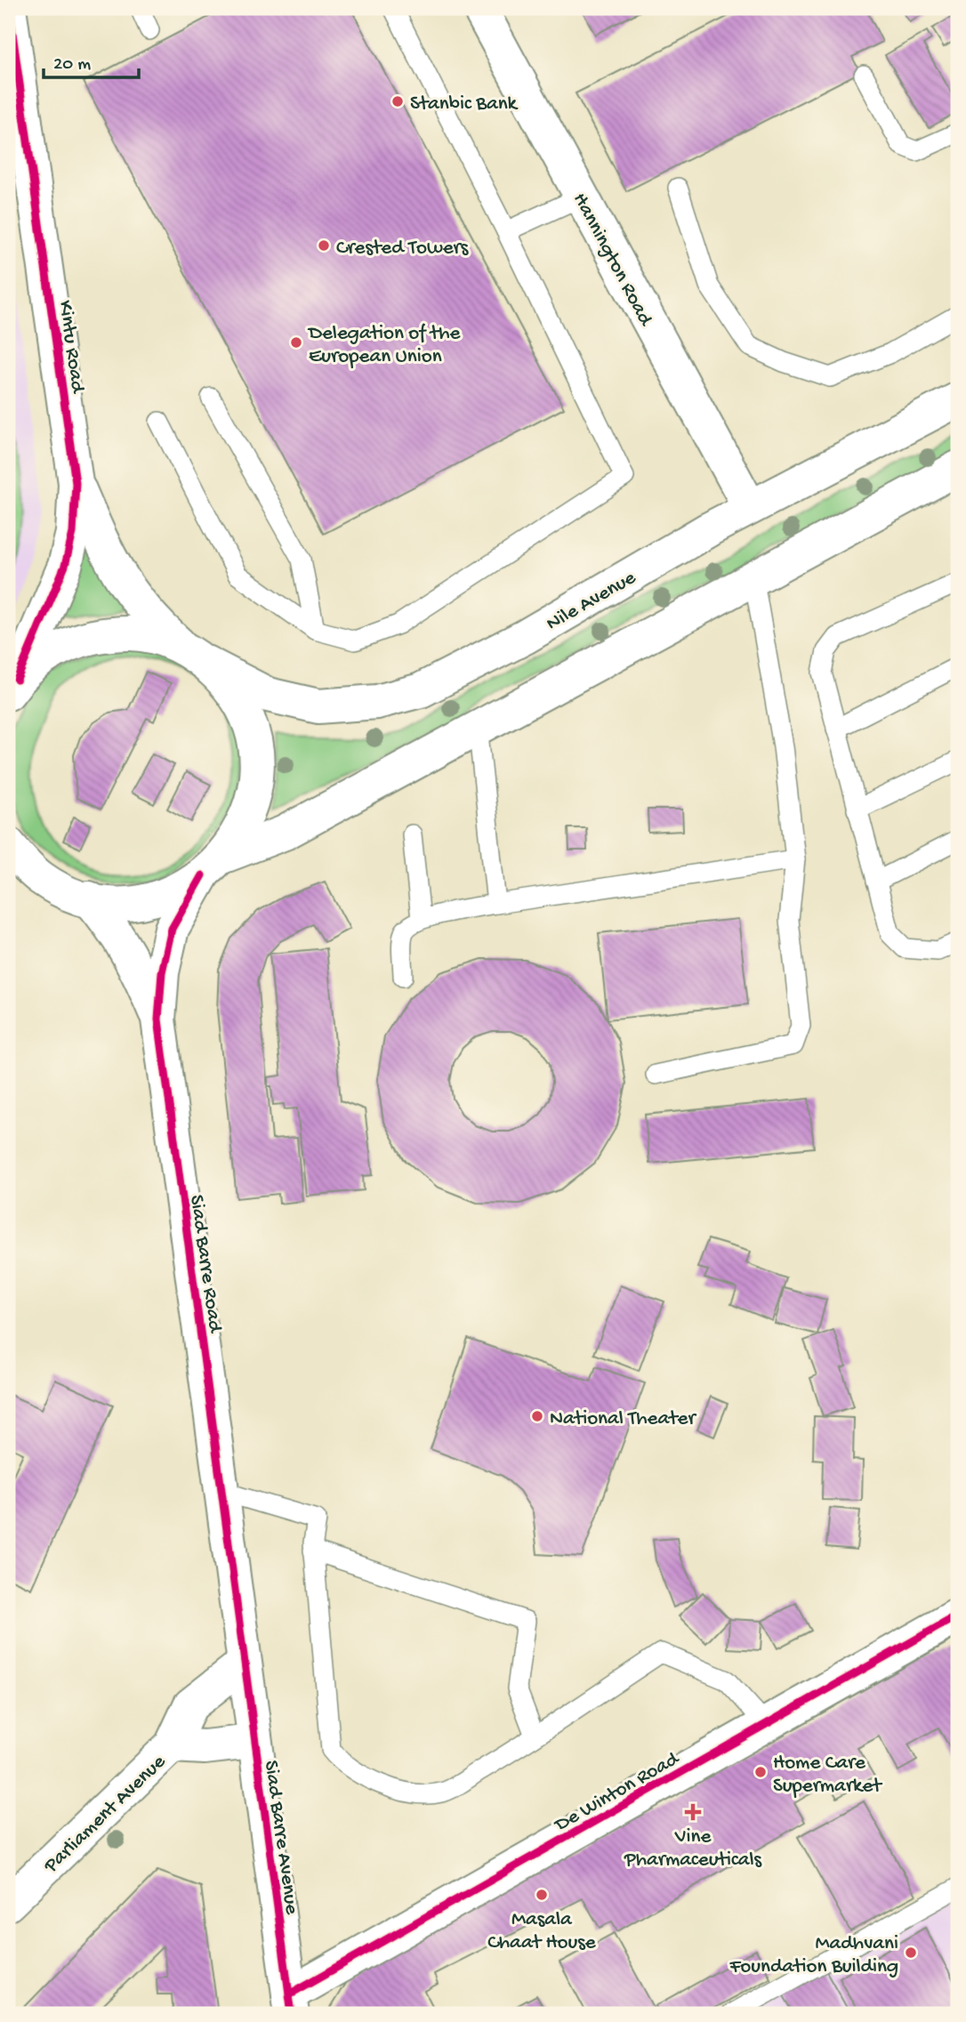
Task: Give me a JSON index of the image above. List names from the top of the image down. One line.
{"streets":{"street":["Hannington Road","Kintu Road","Nile Avenue","Siad Barre Road","De Winton Road","Parliament Avenue","Siad Barre Avenue"]},"crossings":[["Hannington Road","Nile Avenue"],["Nile Avenue","Siad Barre Road"],["Siad Barre Road","Parliament Avenue"],["Siad Barre Road","Siad Barre Avenue"],["De Winton Road","Siad Barre Avenue"],["Parliament Avenue","Siad Barre Avenue"]],"places":{"other":["Stanbic Bank","Crested Towers","Delegation of the European Union","National Theater","Home Care Supermarket","Masala Chaat House","Madhvani Foundation Building"],"health":["Vine Pharmaceuticals"]},"scale_bar":"20 m"}
